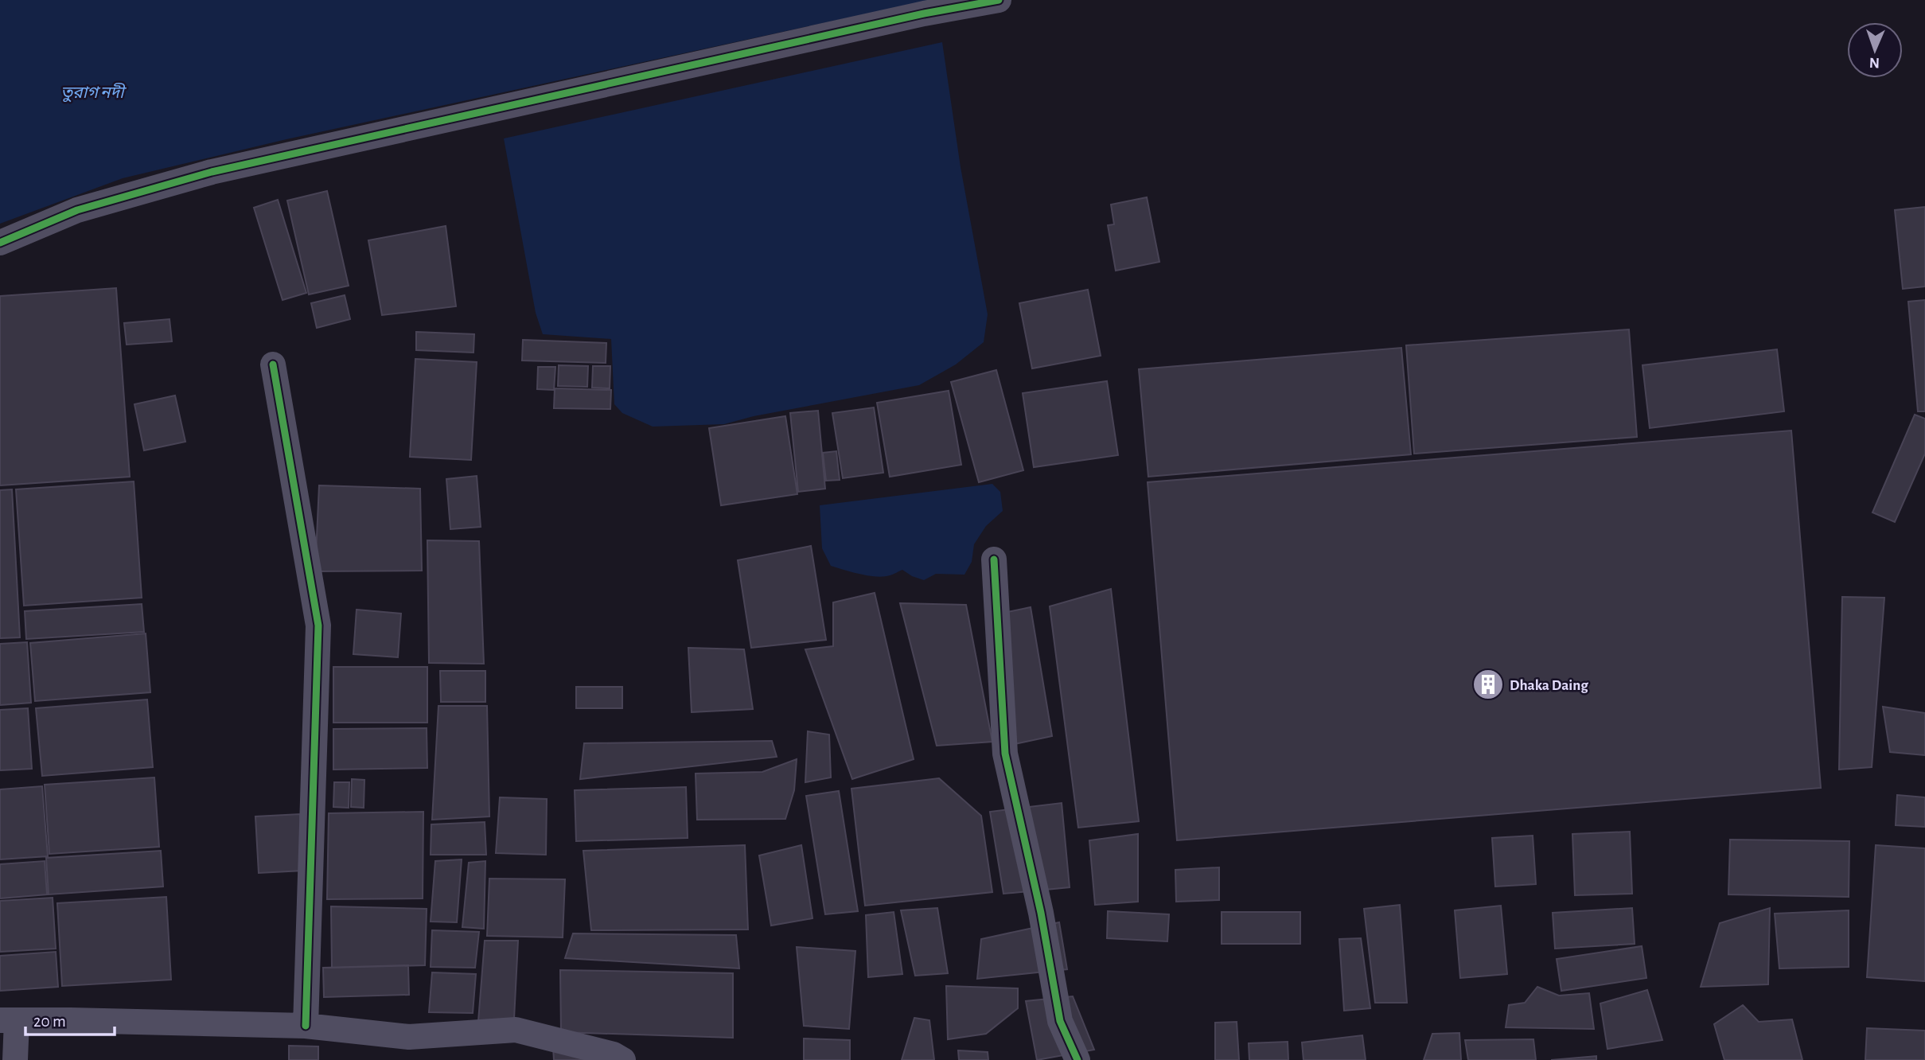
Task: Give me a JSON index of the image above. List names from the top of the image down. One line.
{"water":["তুরাগ নদী"],"places":{"building":["Dhaka Daing"]},"scale_bar":"20 m","north":"bottom"}
